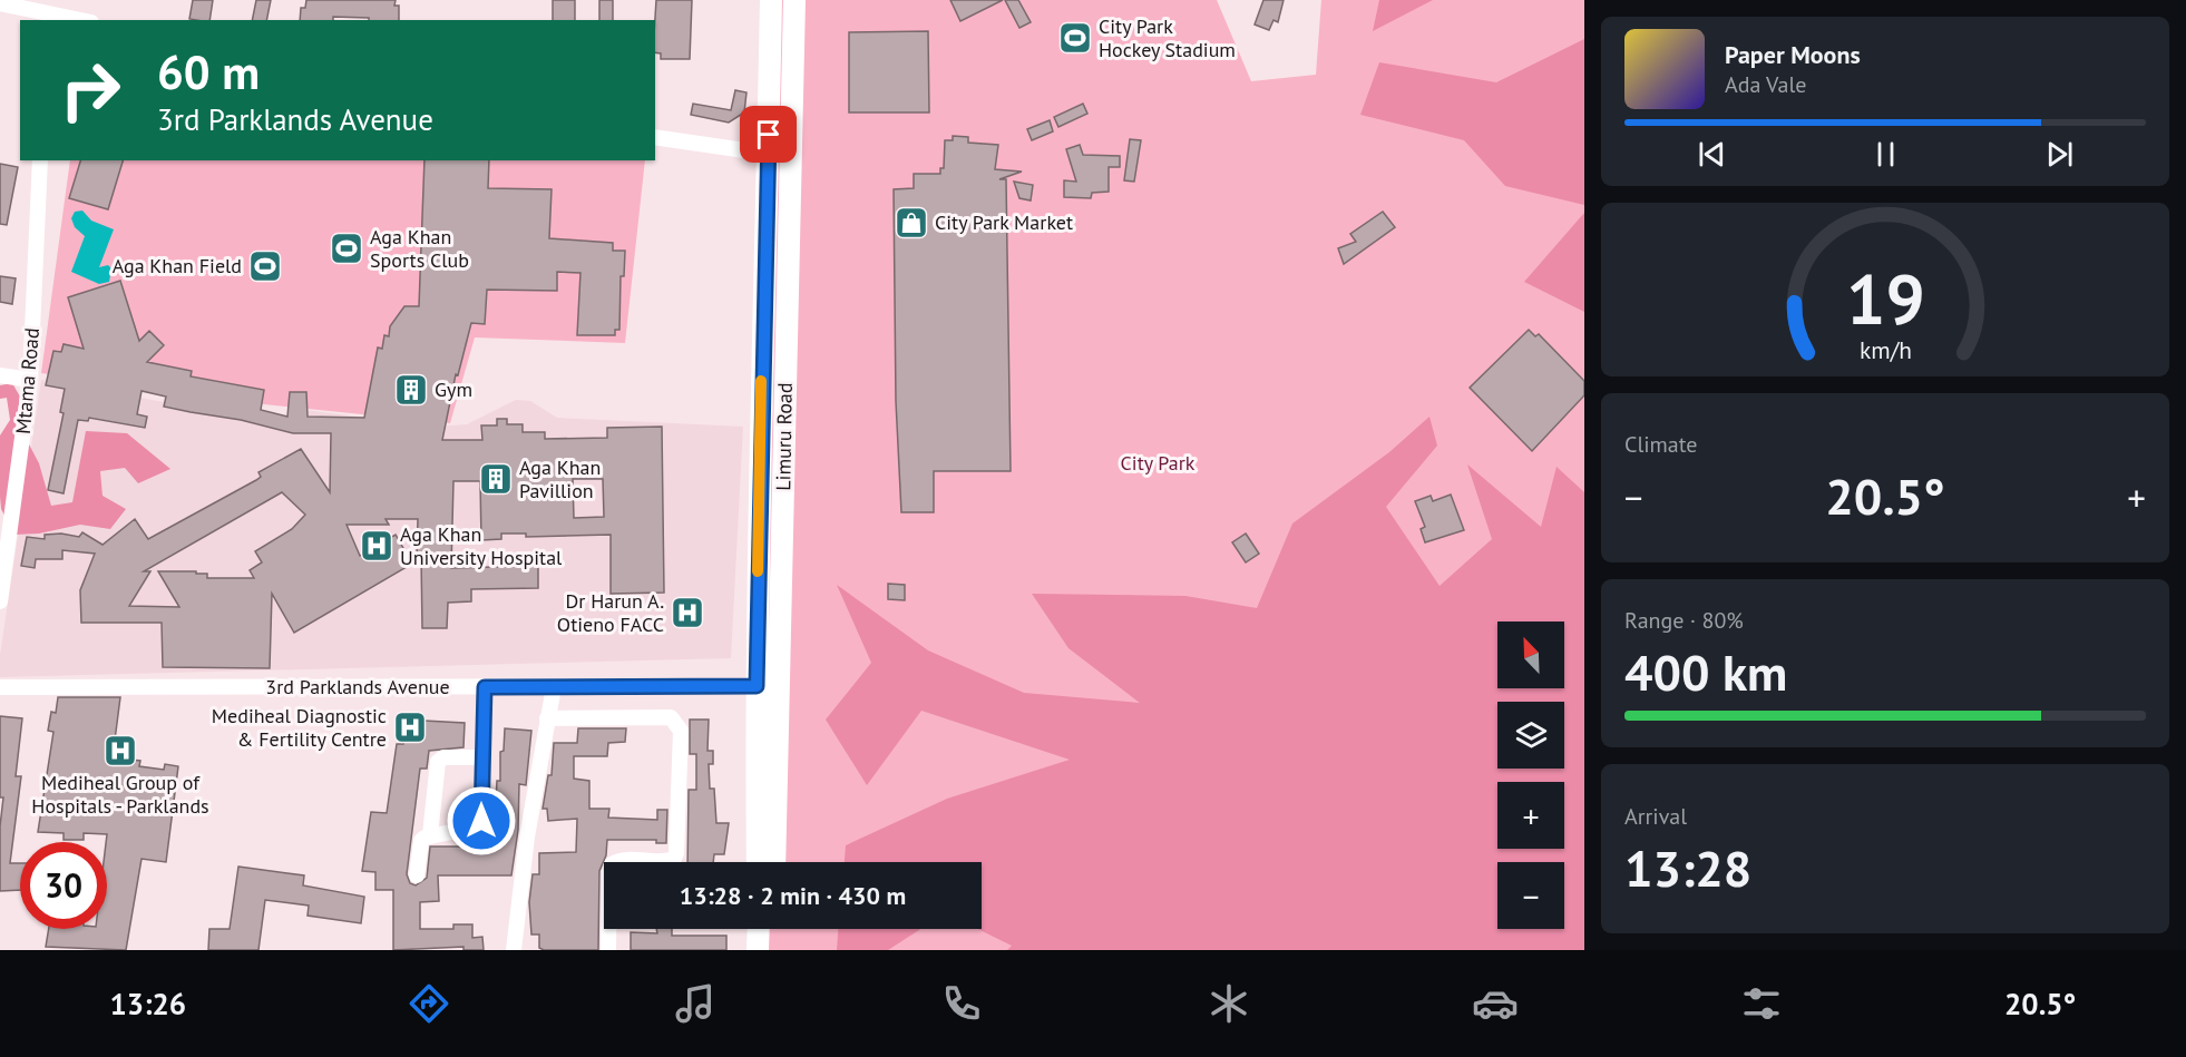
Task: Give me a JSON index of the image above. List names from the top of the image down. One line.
{"streets":{"main road":["Limuru Road"],"street":["Mtama Road","3rd Parklands Avenue"]},"crossings":[["Limuru Road","3rd Parklands Avenue"]],"parks":["City Park"],"places":{"sports":["City Park Hockey Stadium","Aga Khan Sports Club","Aga Khan Field"],"shop":["City Park Market"],"building":["Gym","Aga Khan Pavillion"],"hospital":["Aga Khan University Hospital","Dr Harun A. Otieno FACC","Mediheal Diagnostic & Fertility Centre","Mediheal Group of Hospitals - Parklands"]},"north":"top left","page":{"turn":["60 m","3rd Parklands Avenue"],"song":["Paper Moons","Ada Vale"],"tile":["Climate",["Range · 80%","400 km"],["Arrival","13:28"]],"heat":["−","20.5°","+"],"map_buttons":["+","−"],"limit":"30","trip":"13:28 · 2 min · 430 m","tabs":["13:26","20.5°"],"gauge":["19","km/h"]}}
